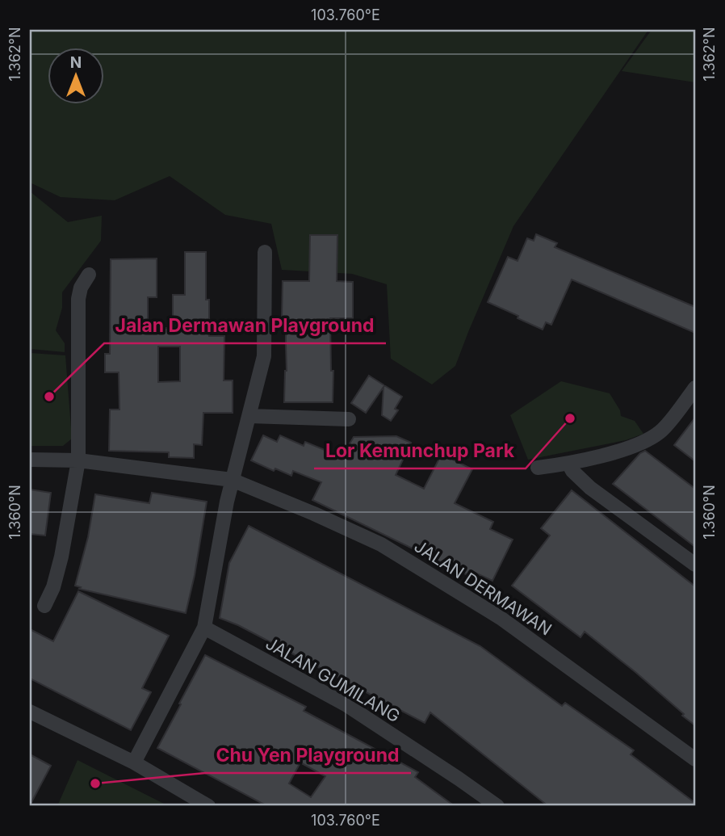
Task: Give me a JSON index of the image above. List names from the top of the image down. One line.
{"streets":{"street":["JALAN DERMAWAN","JALAN GUMILANG"]},"places":["Jalan Dermawan Playground","Lor Kemunchup Park","Chu Yen Playground"],"north":"top","coordinates":["103.760°E","1.362°N","1.360°N"]}
